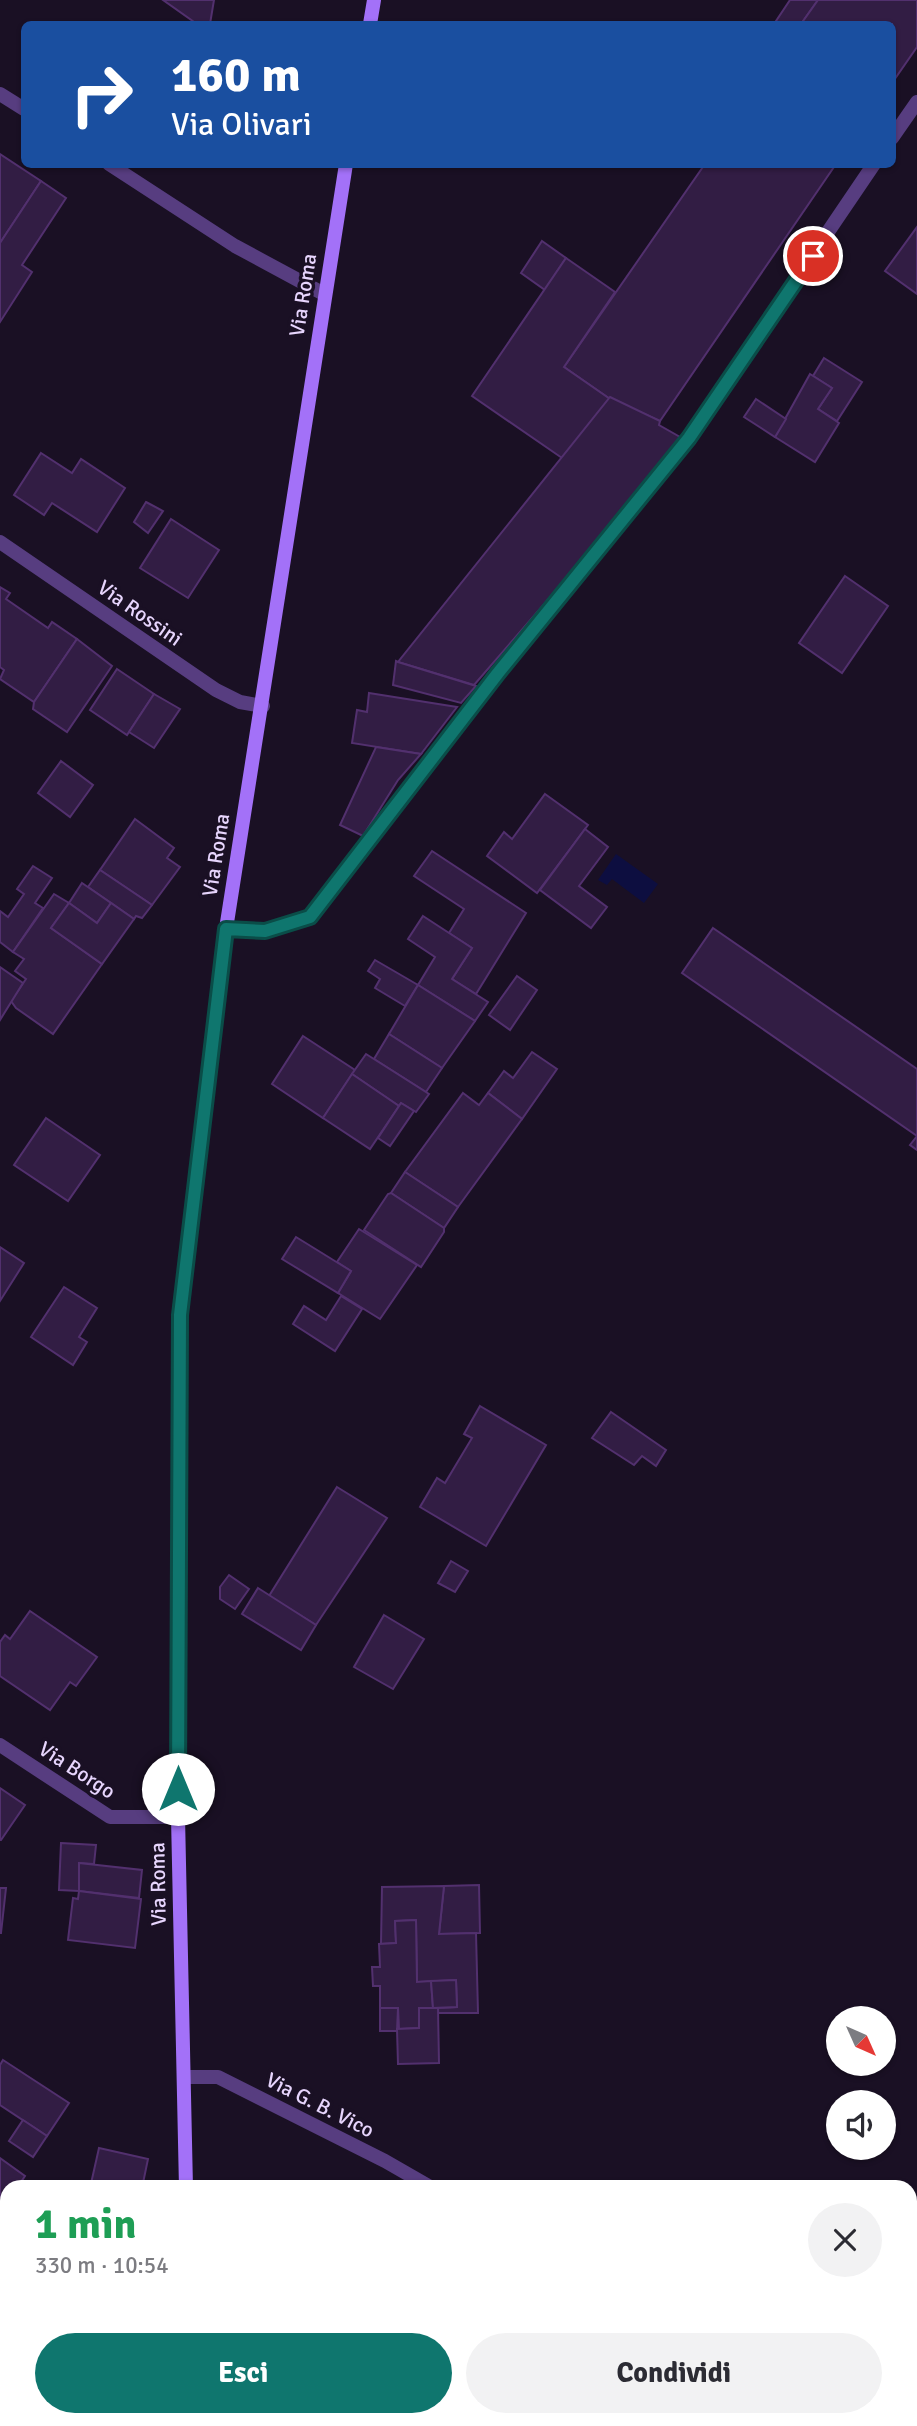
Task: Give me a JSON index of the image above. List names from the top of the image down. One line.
{"streets":{"main road":["Via Roma"],"street":["Via Rossini","Via Borgo","Via G. B. Vico"]},"crossings":[["Via Roma","Via Rossini"],["Via Roma","Via Borgo"],["Via Roma","Via G. B. Vico"]],"north":"bottom right","page":{"turn":["160 m","Via Olivari"],"heading":["1 min","330 m · 10:54"],"buttons":["Esci","Condividi"]}}
